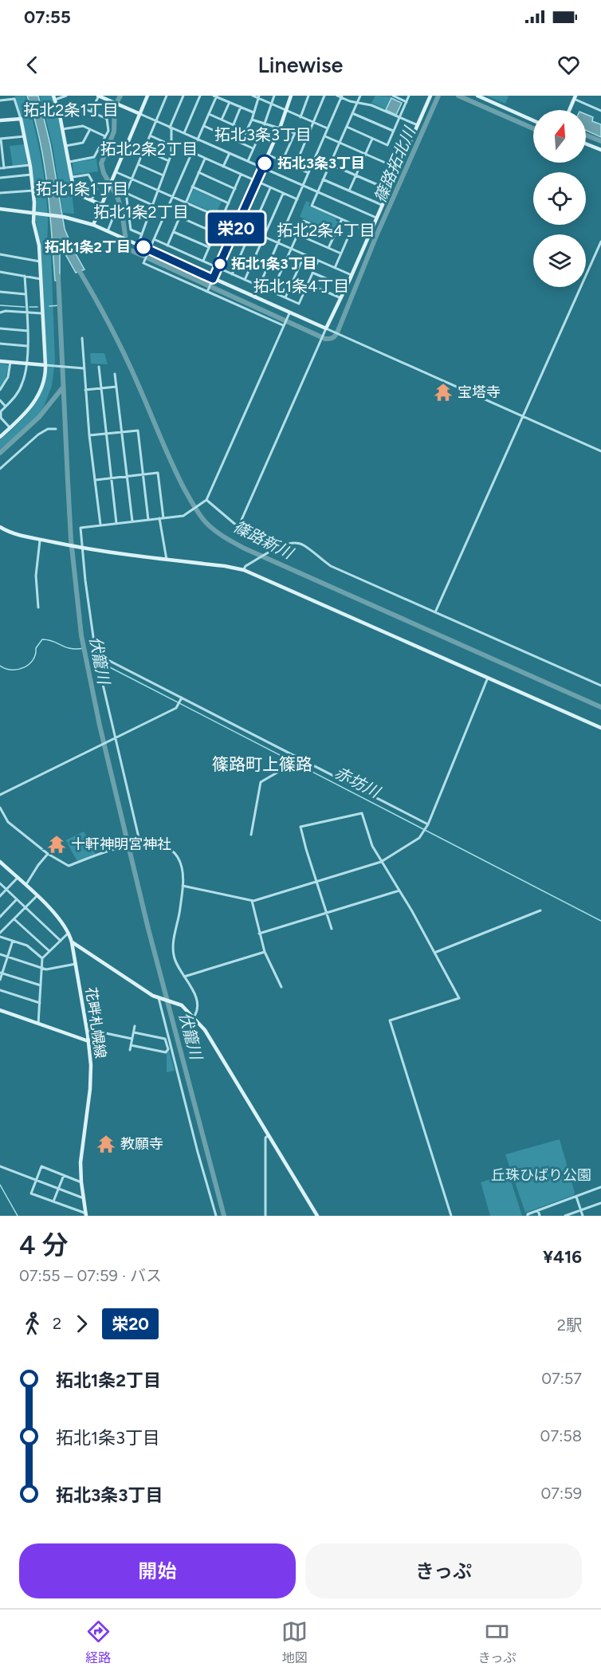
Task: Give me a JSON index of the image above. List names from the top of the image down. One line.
{"streets":{"street":["花畔札幌線"]},"districts":["拓北2条1丁目","拓北3条3丁目","拓北2条2丁目","拓北1条1丁目","拓北1条2丁目","拓北2条4丁目","拓北1条4丁目","篠路町上篠路"],"water":["篠路拓北川","篠路新川","伏籠川","赤坊川"],"parks":["丘珠ひばり公園"],"places":{"other":["拓北3条3丁目","拓北1条2丁目","拓北1条3丁目"],"temple":["宝塔寺","十軒神明宮神社","教願寺"]},"lines":["bus line 栄20"],"north":"top","page":{"status":"07:55","header":"Linewise","on_map":"栄20","heading":["4 分","07:55 – 07:59 · バス","¥416"],"legs":["2","栄20","2駅"],"list":[{"name":"拓北1条2丁目","value":"07:57"},{"name":"拓北1条3丁目","value":"07:58"},{"name":"拓北3条3丁目","value":"07:59"}],"buttons":["開始","きっぷ"],"tabs":["経路","地図","きっぷ"]}}
